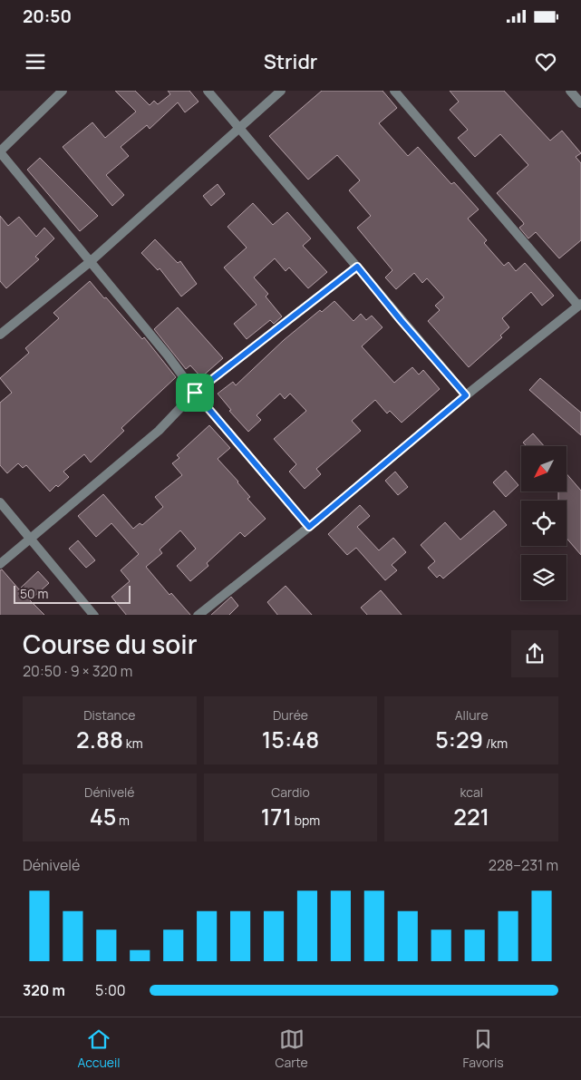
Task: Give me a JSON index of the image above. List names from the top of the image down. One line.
{"scale_bar":"50 m","north":"bottom left","page":{"status":"20:50","header":"Stridr","scale":"50 m","heading":["Course du soir","20:50 · 9 × 320 m"],"stats":[["Distance","2.88 km"],["Durée","15:48"],["Allure","5:29 /km"],["Dénivelé","45 m"],["Cardio","171 bpm"],["kcal","221"]],"chart":["Dénivelé","228–231 m"],"list":[{"name":"320 m","note":"5:00"}],"tabs":["Accueil","Carte","Favoris"]}}
